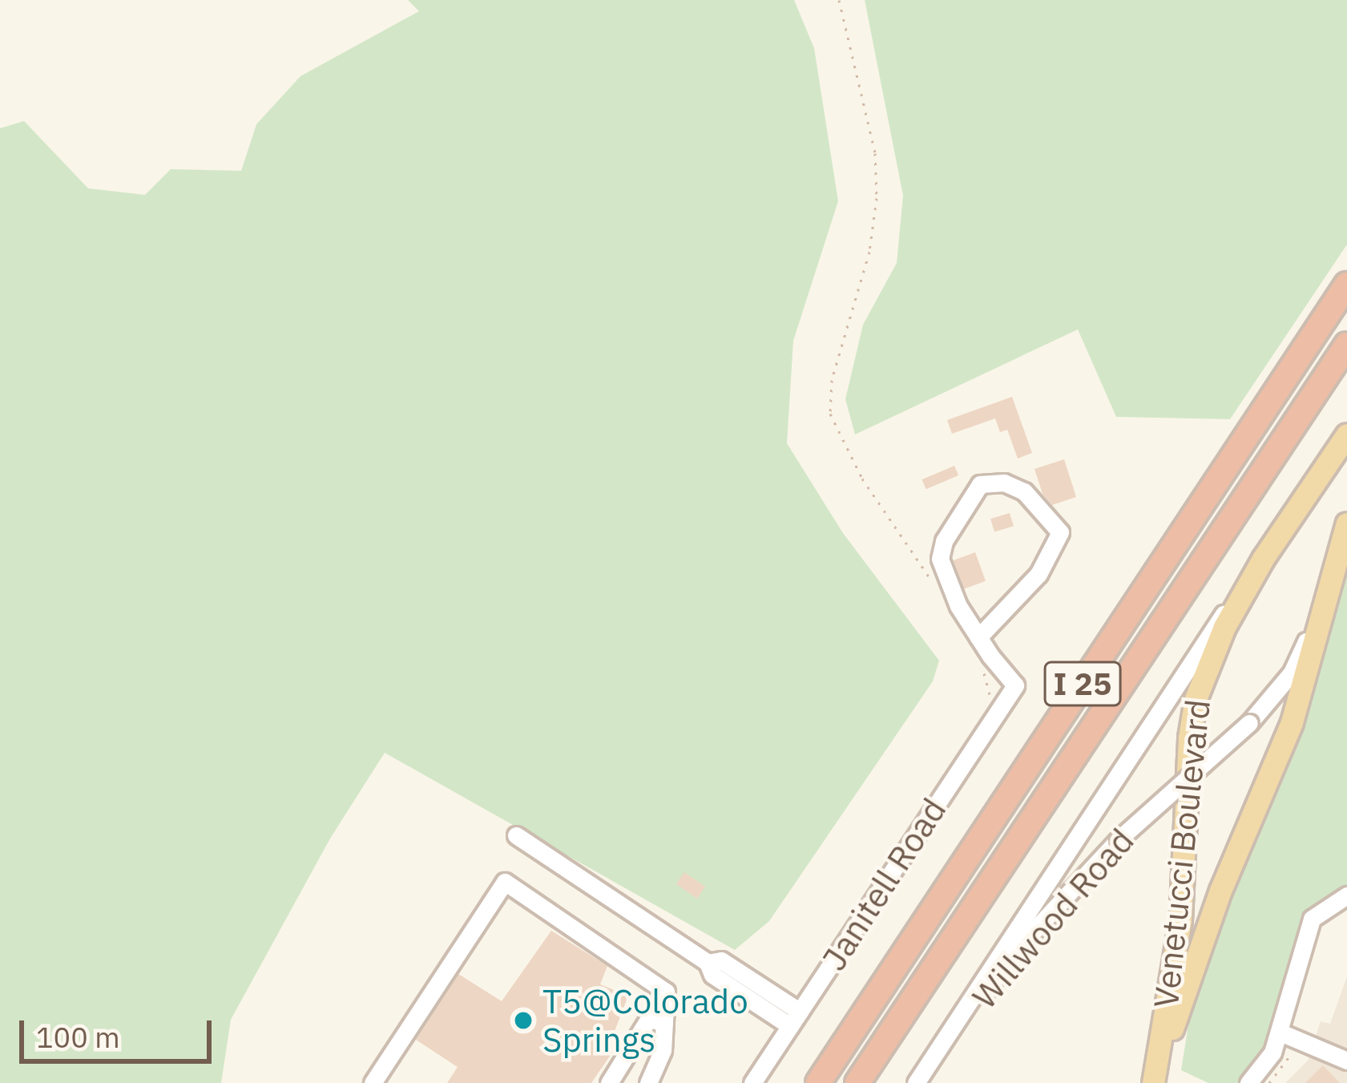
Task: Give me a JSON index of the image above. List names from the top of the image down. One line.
{"streets":{"highway":["I 25"],"main road":["Venetucci Boulevard"],"street":["Janitell Road","Willwood Road"]},"crossings":[["Venetucci Boulevard","Willwood Road"]],"places":["T5@Colorado Springs"],"scale_bar":"100 m"}
